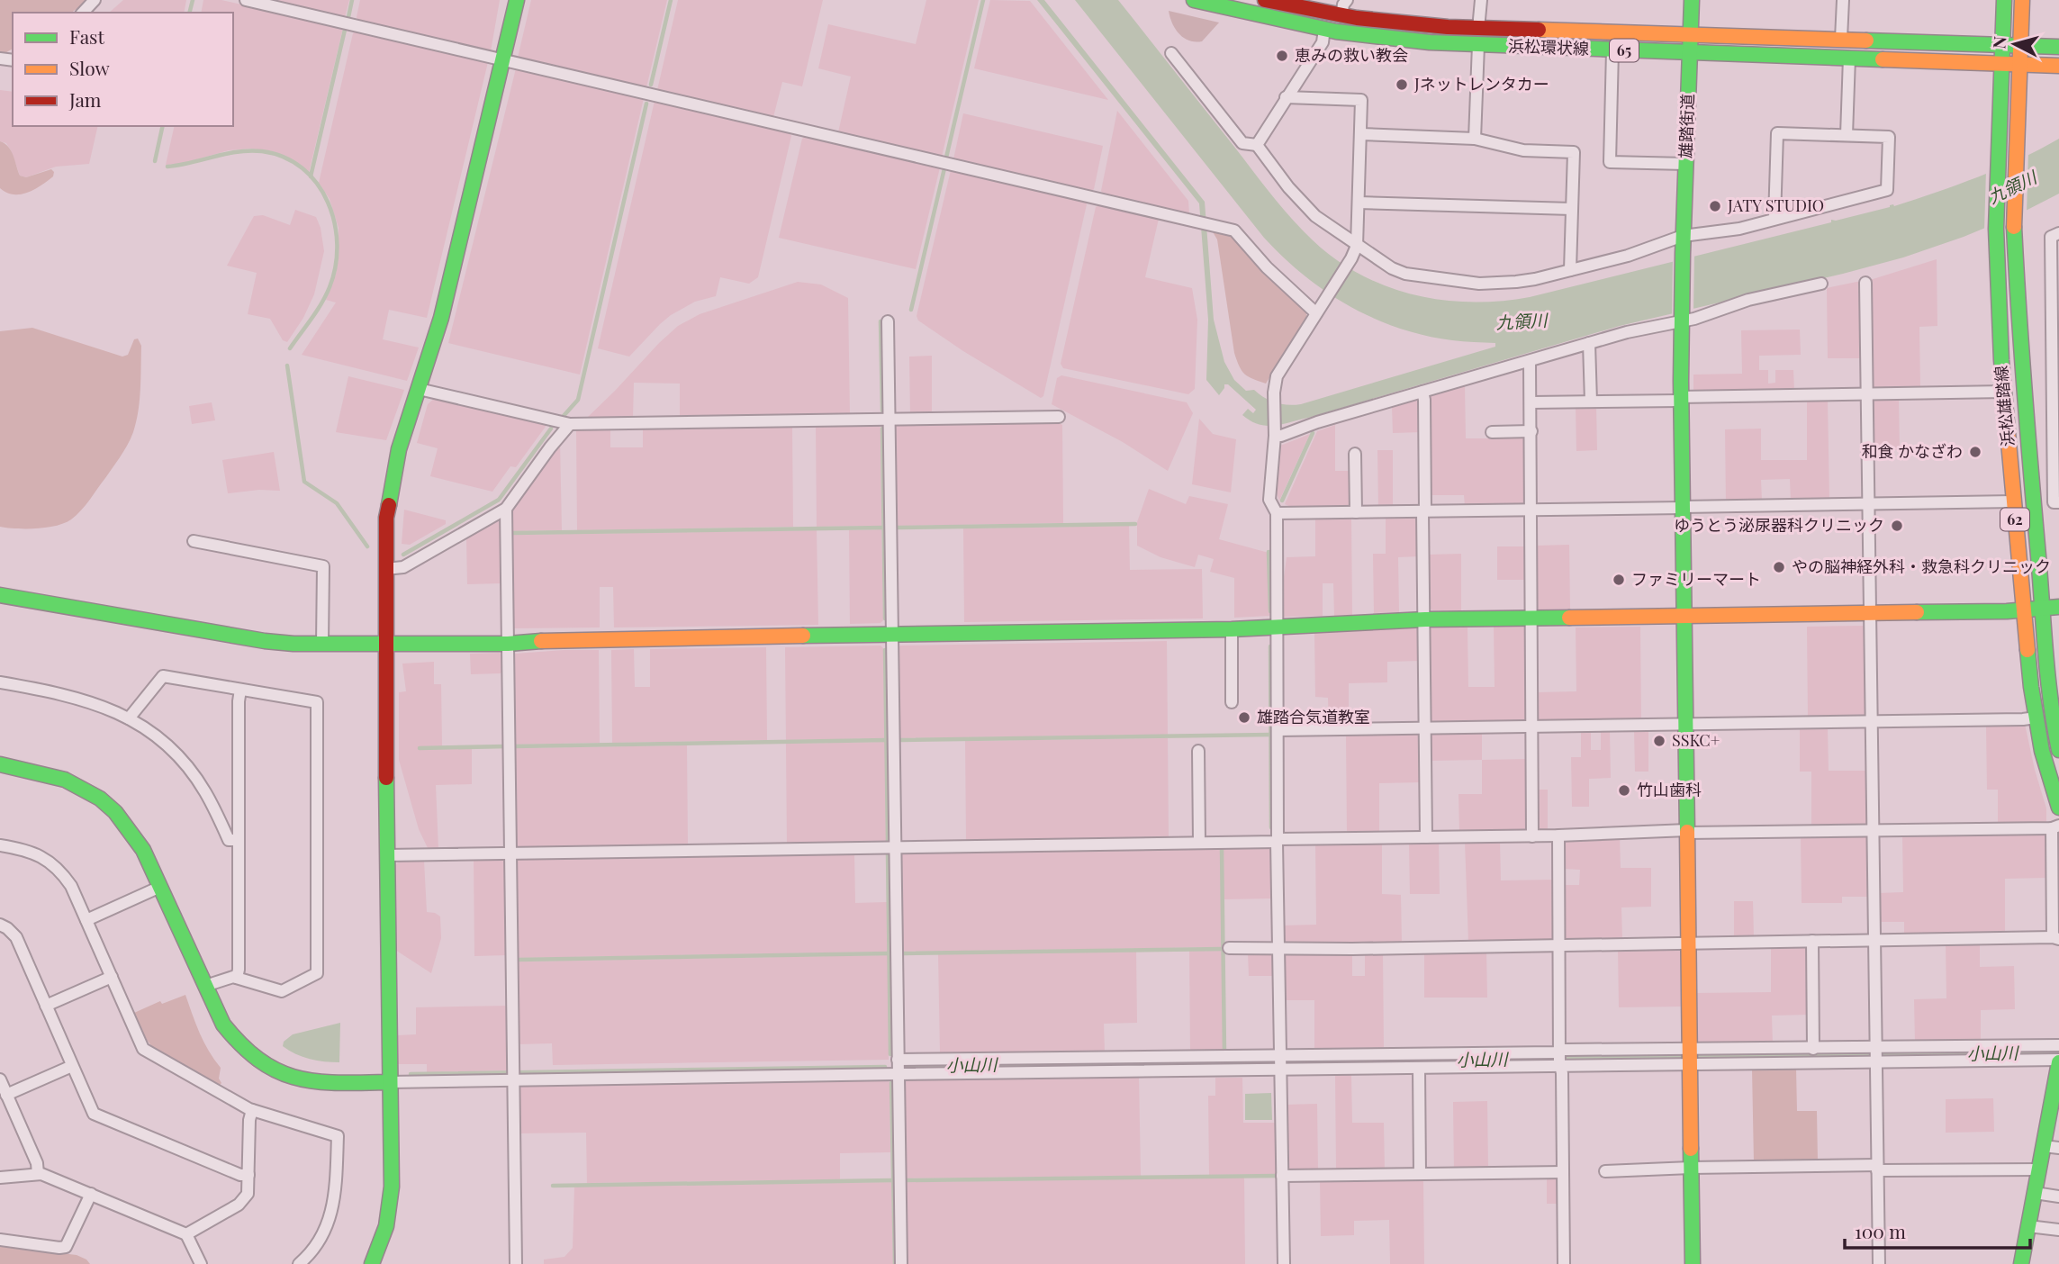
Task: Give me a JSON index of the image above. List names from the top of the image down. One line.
{"streets":{"street":["浜松環状線","65","雄踏街道","浜松雄踏線","62"]},"crossings":[["浜松環状線","雄踏街道"],["浜松環状線","浜松雄踏線"]],"water":["九領川","小山川"],"places":["恵みの救い教会","Jネットレンタカー","JATY STUDIO","和食 かなざわ","ゆうとう泌尿器科クリニック","やの脳神経外科・救急科クリニック","ファミリーマート","雄踏合気道教室","SSKC+","竹山歯科"],"legend":["Fast","Slow","Jam"],"scale_bar":"100 m","north":"left"}
